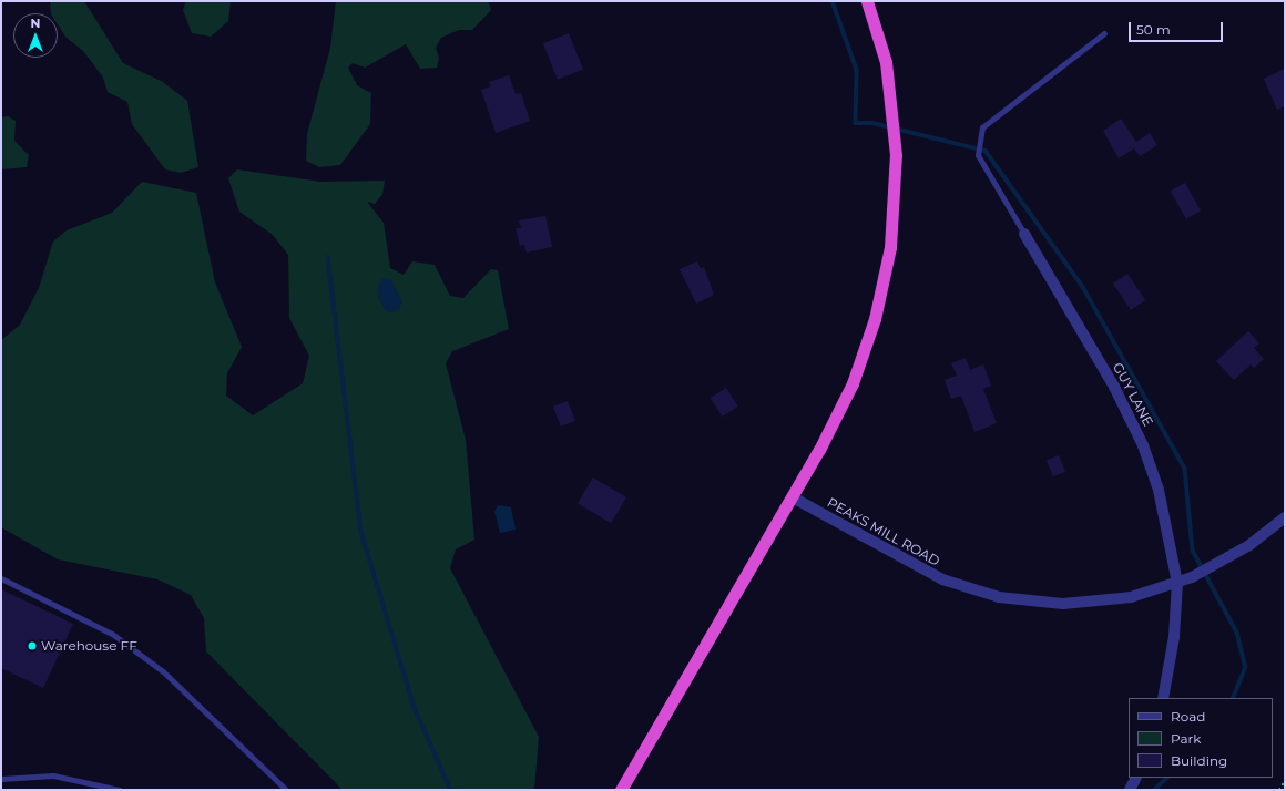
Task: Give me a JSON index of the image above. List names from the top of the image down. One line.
{"streets":{"street":["GUY LANE","PEAKS MILL ROAD"]},"crossings":[["GUY LANE","PEAKS MILL ROAD"]],"places":["Warehouse FF"],"legend":["Road","Park","Building"],"scale_bar":"50 m","north":"top"}
